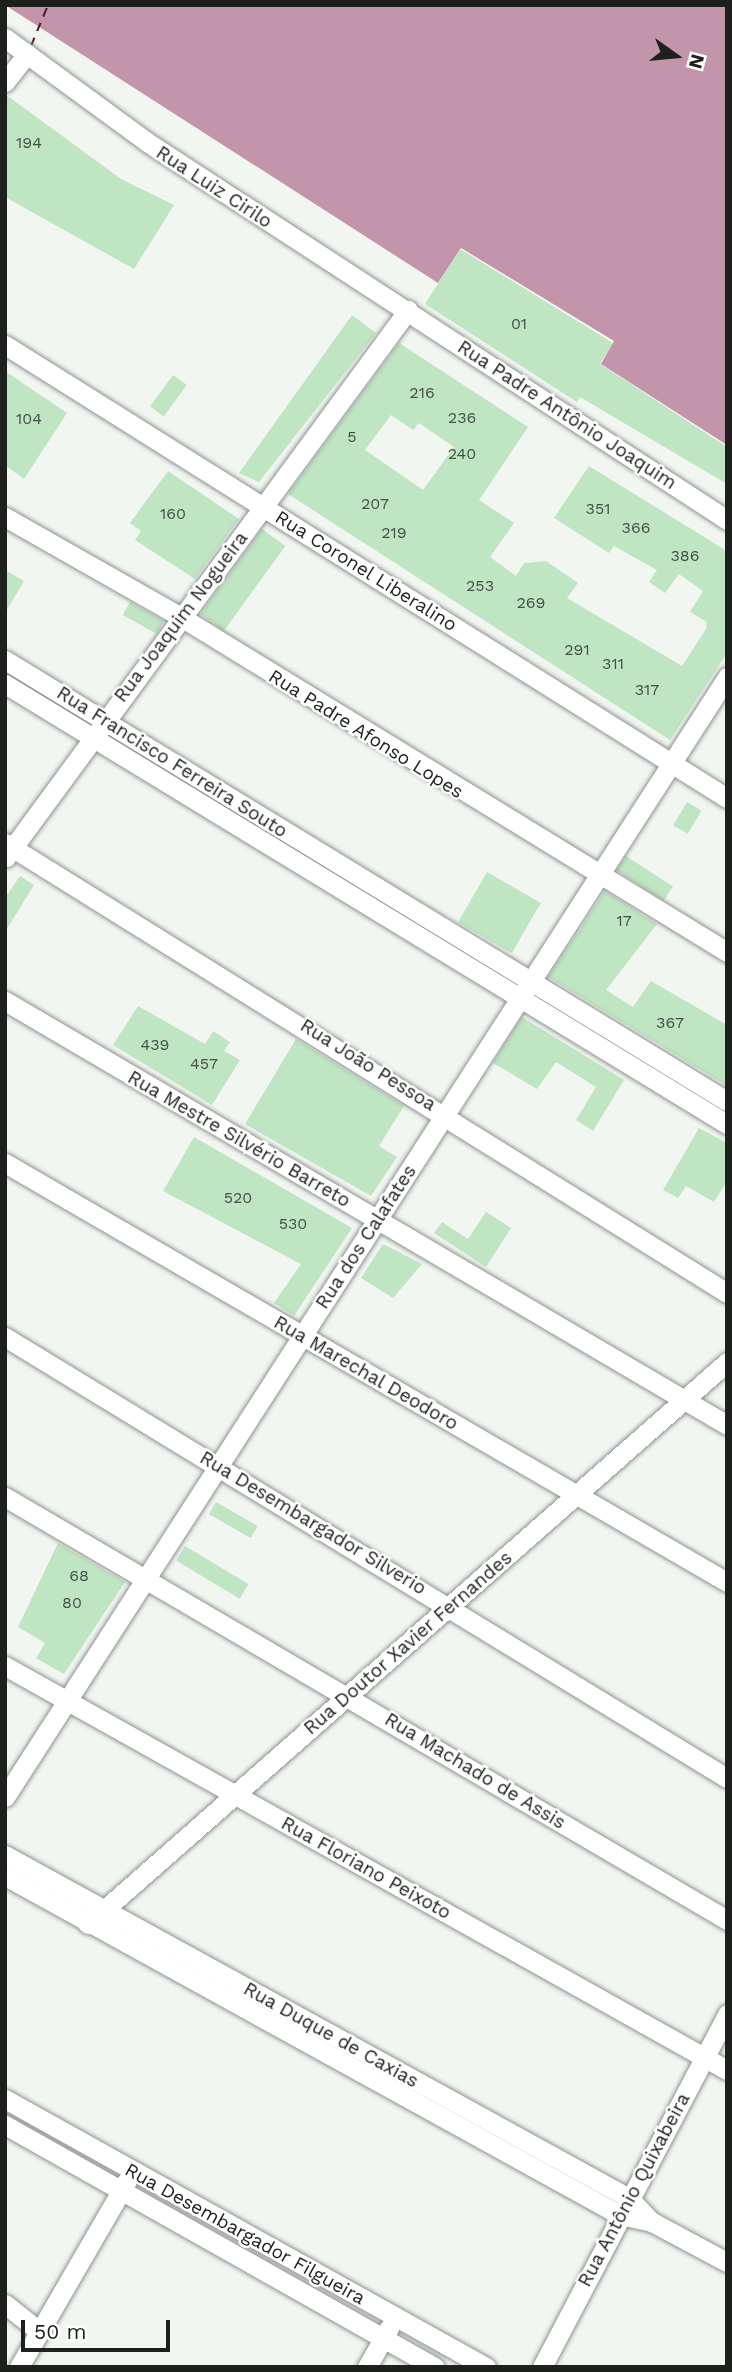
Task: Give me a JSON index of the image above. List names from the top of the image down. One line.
{"streets":{"street":["Rua Luiz Cirilo","Rua Padre Antônio Joaquim","Rua Coronel Liberalino","Rua Joaquim Nogueira","Rua Padre Afonso Lopes","Rua Francisco Ferreira Souto","Rua João Pessoa","Rua Mestre Silvério Barreto","Rua dos Calafates","Rua Marechal Deodoro","Rua Desembargador Silverio","Rua Doutor Xavier Fernandes","Rua Machado de Assis","Rua Floriano Peixoto","Rua Duque de Caxias","Rua Antônio Quixabeira","Rua Desembargador Filgueira"]},"crossings":[["Rua Luiz Cirilo","Rua Padre Antônio Joaquim"],["Rua Luiz Cirilo","Rua Joaquim Nogueira"],["Rua Padre Antônio Joaquim","Rua Joaquim Nogueira"],["Rua Coronel Liberalino","Rua Joaquim Nogueira"],["Rua Coronel Liberalino","Rua dos Calafates"],["Rua Joaquim Nogueira","Rua Padre Afonso Lopes"],["Rua Joaquim Nogueira","Rua Francisco Ferreira Souto"],["Rua Joaquim Nogueira","Rua João Pessoa"],["Rua Padre Afonso Lopes","Rua dos Calafates"],["Rua Francisco Ferreira Souto","Rua dos Calafates"],["Rua João Pessoa","Rua dos Calafates"],["Rua Mestre Silvério Barreto","Rua dos Calafates"],["Rua Mestre Silvério Barreto","Rua Doutor Xavier Fernandes"],["Rua dos Calafates","Rua Marechal Deodoro"],["Rua dos Calafates","Rua Desembargador Silverio"],["Rua dos Calafates","Rua Machado de Assis"],["Rua dos Calafates","Rua Floriano Peixoto"],["Rua Marechal Deodoro","Rua Doutor Xavier Fernandes"],["Rua Desembargador Silverio","Rua Doutor Xavier Fernandes"],["Rua Doutor Xavier Fernandes","Rua Machado de Assis"],["Rua Doutor Xavier Fernandes","Rua Floriano Peixoto"],["Rua Doutor Xavier Fernandes","Rua Duque de Caxias"],["Rua Floriano Peixoto","Rua Antônio Quixabeira"],["Rua Duque de Caxias","Rua Antônio Quixabeira"]],"house_numbers":["194","01","216","236","104","5","240","207","351","160","366","219","386","253","269","291","311","317","17","367","439","457","520","530","68","80"],"scale_bar":"50 m","north":"right"}
